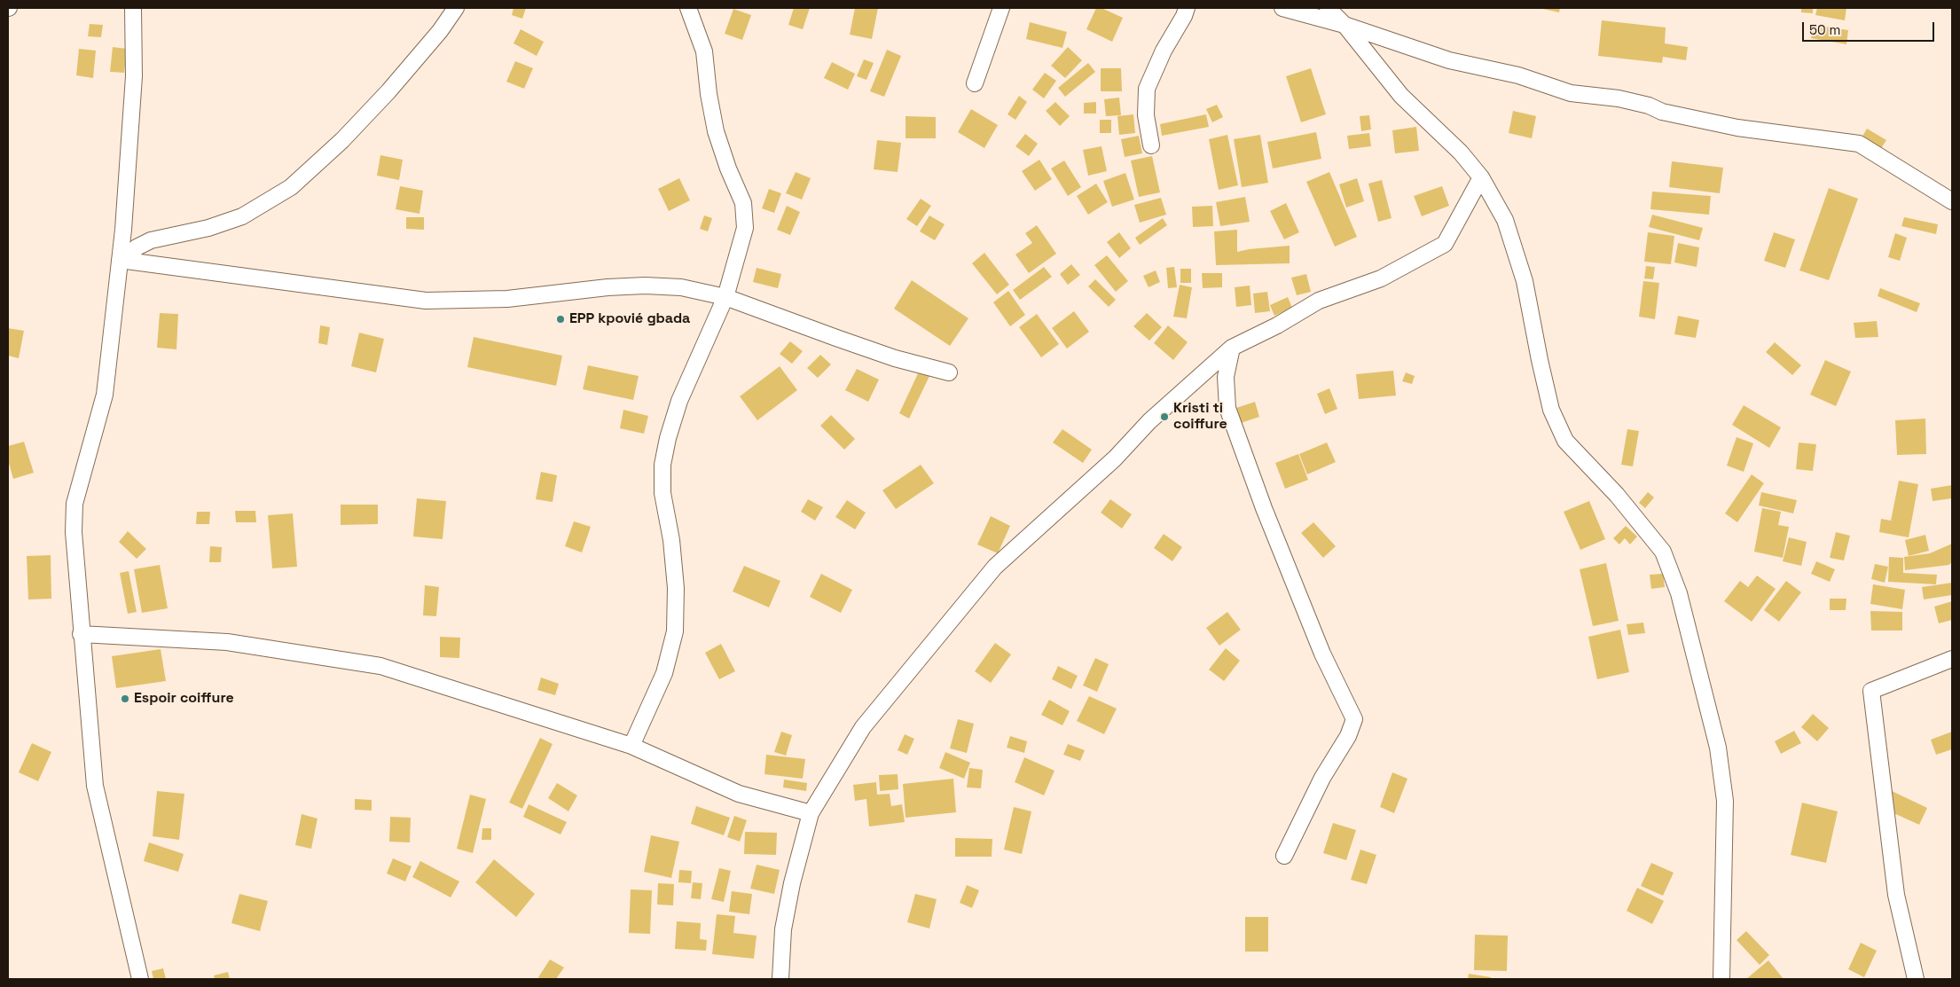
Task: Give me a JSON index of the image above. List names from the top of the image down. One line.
{"places":["EPP kpovié gbada","Kristi ti coiffure","Espoir coiffure"],"scale_bar":"50 m"}
